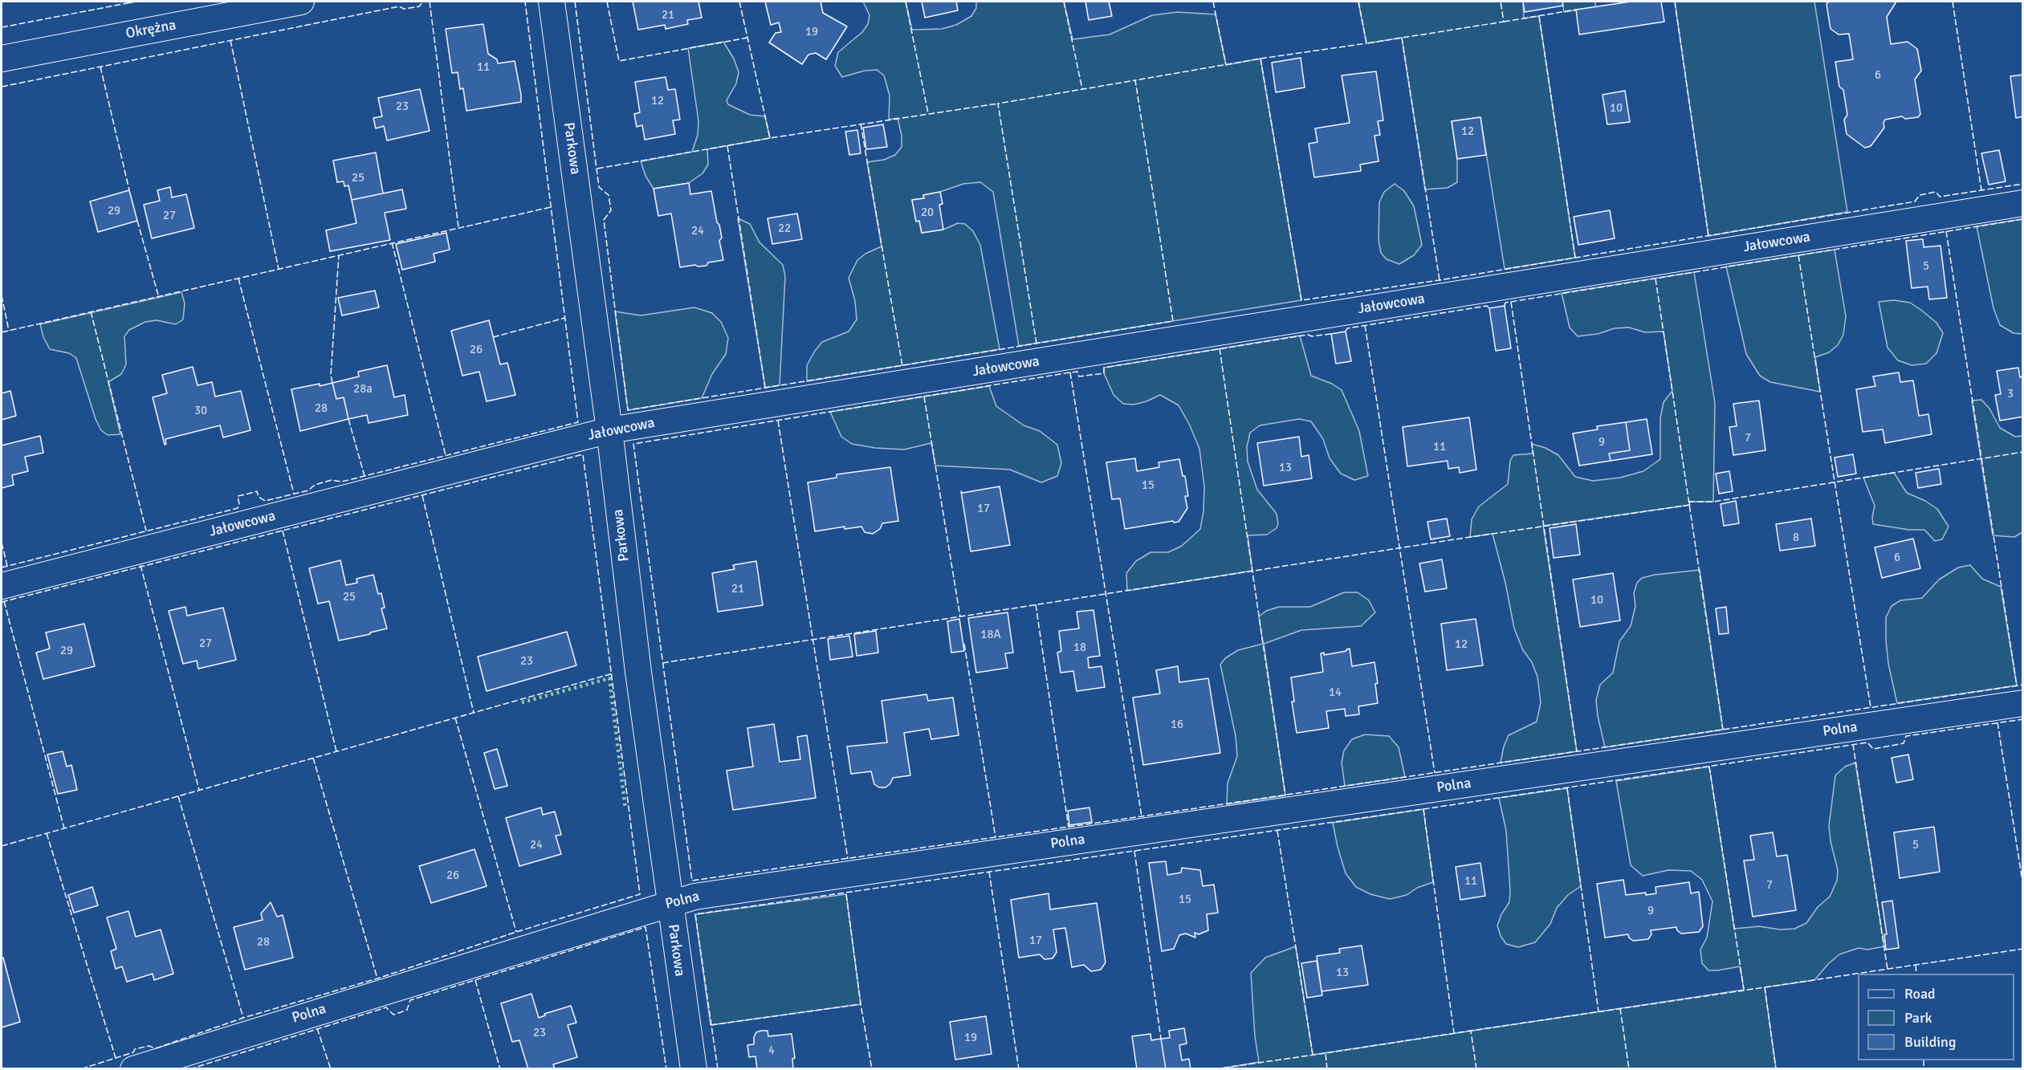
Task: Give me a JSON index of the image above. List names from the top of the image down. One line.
{"streets":{"street":["Okrężna","Parkowa","Jałowcowa","Polna"]},"crossings":[["Parkowa","Jałowcowa"],["Parkowa","Polna"]],"house_numbers":["21","19","11","6","12","23","10","12","25","29","20","27","22","24","5","26","28a","3","28","30","7","9","11","13","15","17","8","6","21","25","10","18A","27","12","18","29","23","14","16","24","5","26","11","7","15","9","17","28","13","23","19","4"],"legend":["Road","Park","Building"]}
